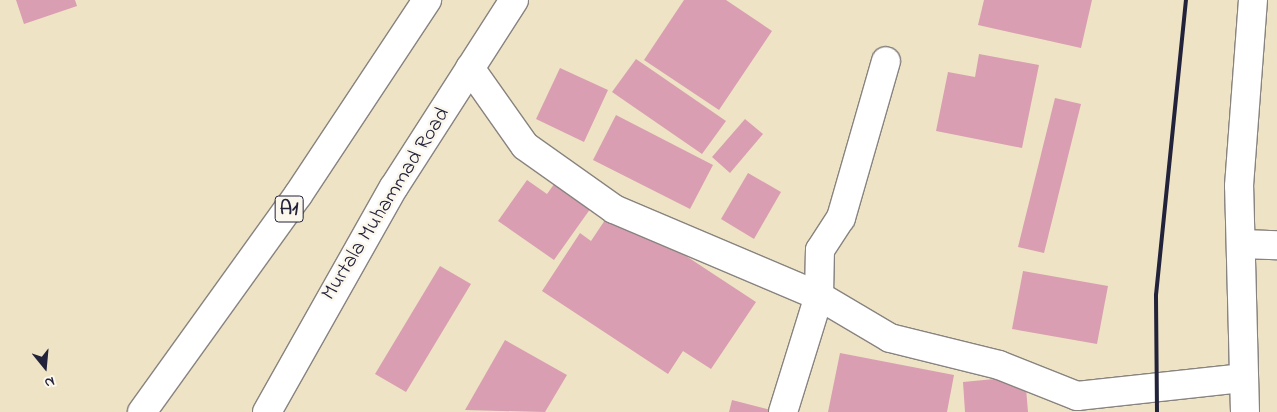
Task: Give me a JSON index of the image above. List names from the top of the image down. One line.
{"streets":{"main road":["Murtala Muhammad Road","A1"]},"north":"bottom"}
